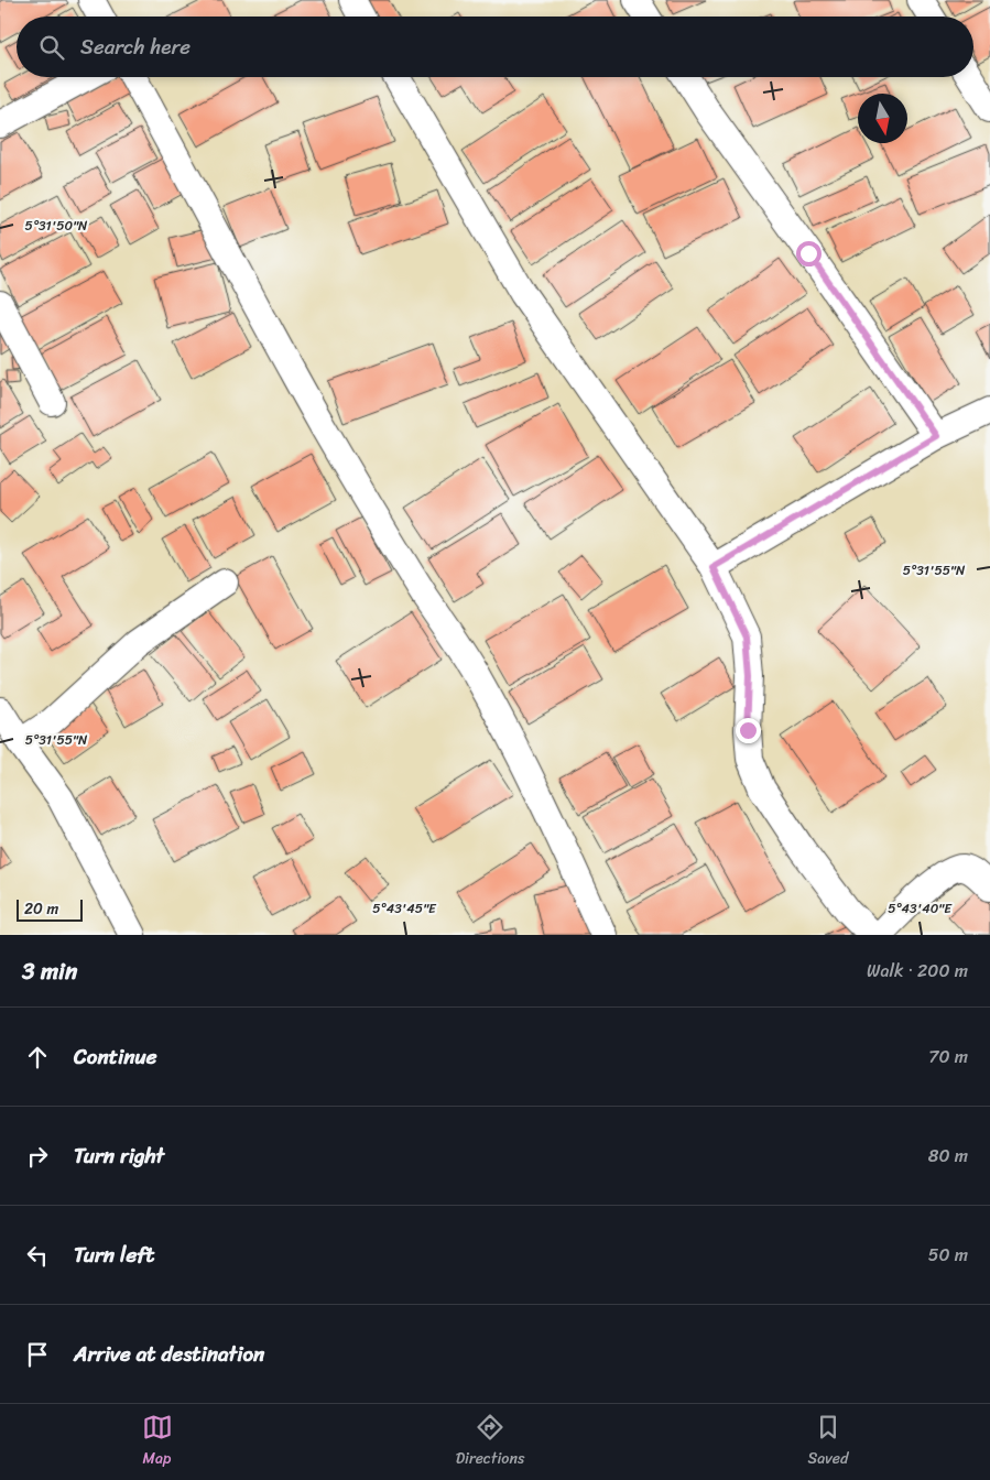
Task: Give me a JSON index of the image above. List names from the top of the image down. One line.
{"scale_bar":"20 m","north":"bottom","page":{"search":"Search here","scale":"20 m","heading":["3 min","Walk · 200 m"],"list":[["Continue","70 m"],["Turn right","80 m"],["Turn left","50 m"],"Arrive at destination"],"nav":["Map","Directions","Saved"]},"coordinates":["5°31'50\"N","5°31'55\"N","5°43'45\"E","5°43'40\"E"]}
